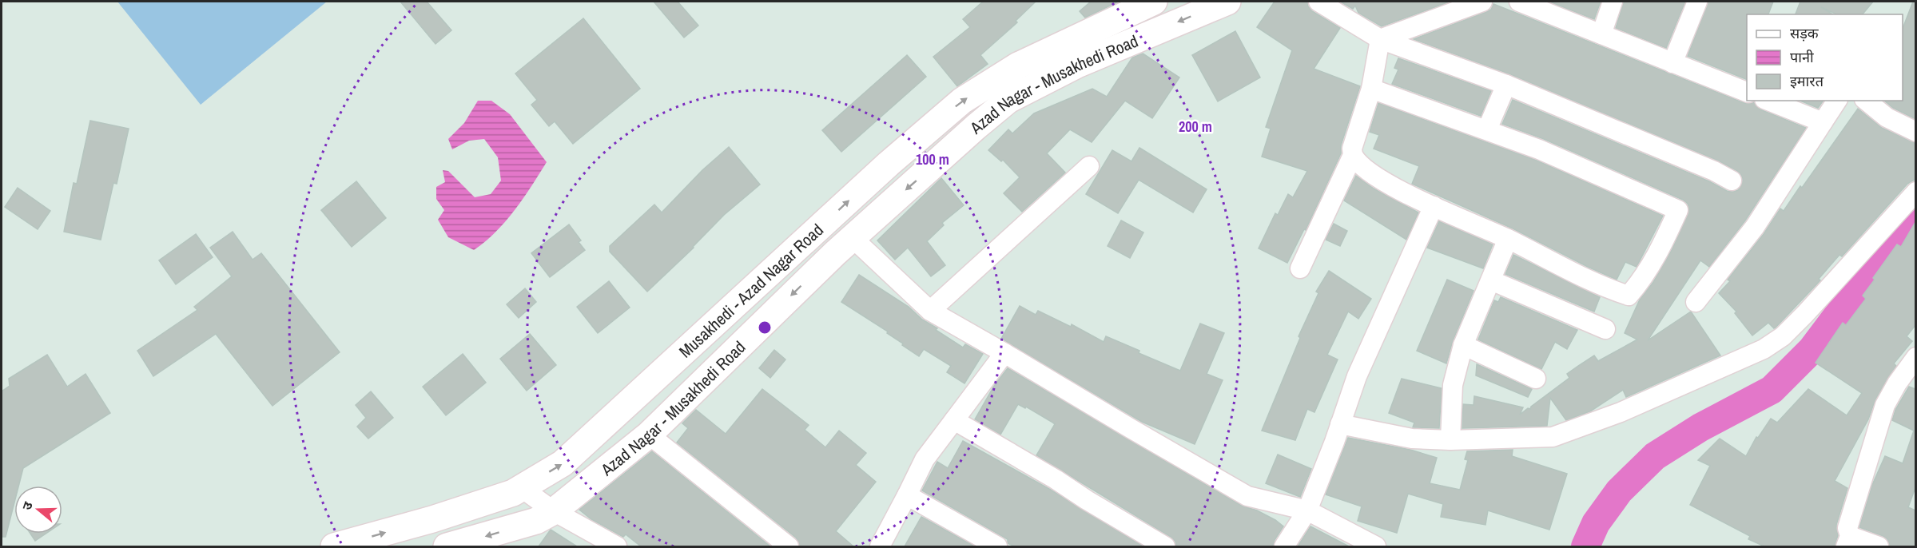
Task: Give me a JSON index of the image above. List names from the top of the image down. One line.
{"streets":{"main road":["Azad Nagar - Musakhedi Road","Musakhedi - Azad Nagar Road"]},"one_way":["Azad Nagar - Musakhedi Road","Musakhedi - Azad Nagar Road"],"legend":["सड़क","पानी","इमारत"],"north":"left","rings":["200 m","100 m"]}
